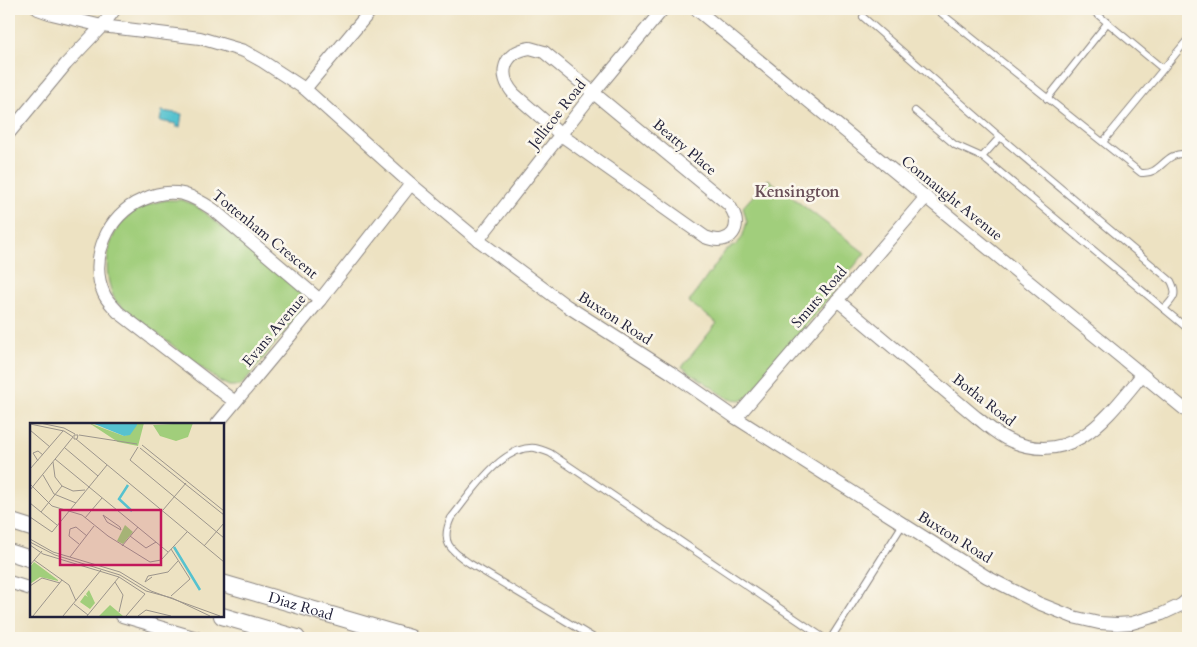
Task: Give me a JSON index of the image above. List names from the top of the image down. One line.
{"streets":{"street":["Jellicoe Road","Beatty Place","Connaught Avenue","Tottenham Crescent","Smuts Road","Buxton Road","Evans Avenue","Botha Road","Diaz Road"]},"crossings":[["Jellicoe Road","Beatty Place"],["Jellicoe Road","Buxton Road"],["Connaught Avenue","Smuts Road"],["Connaught Avenue","Botha Road"],["Tottenham Crescent","Evans Avenue"],["Smuts Road","Buxton Road"],["Smuts Road","Botha Road"],["Buxton Road","Evans Avenue"]],"districts":["Kensington"]}
